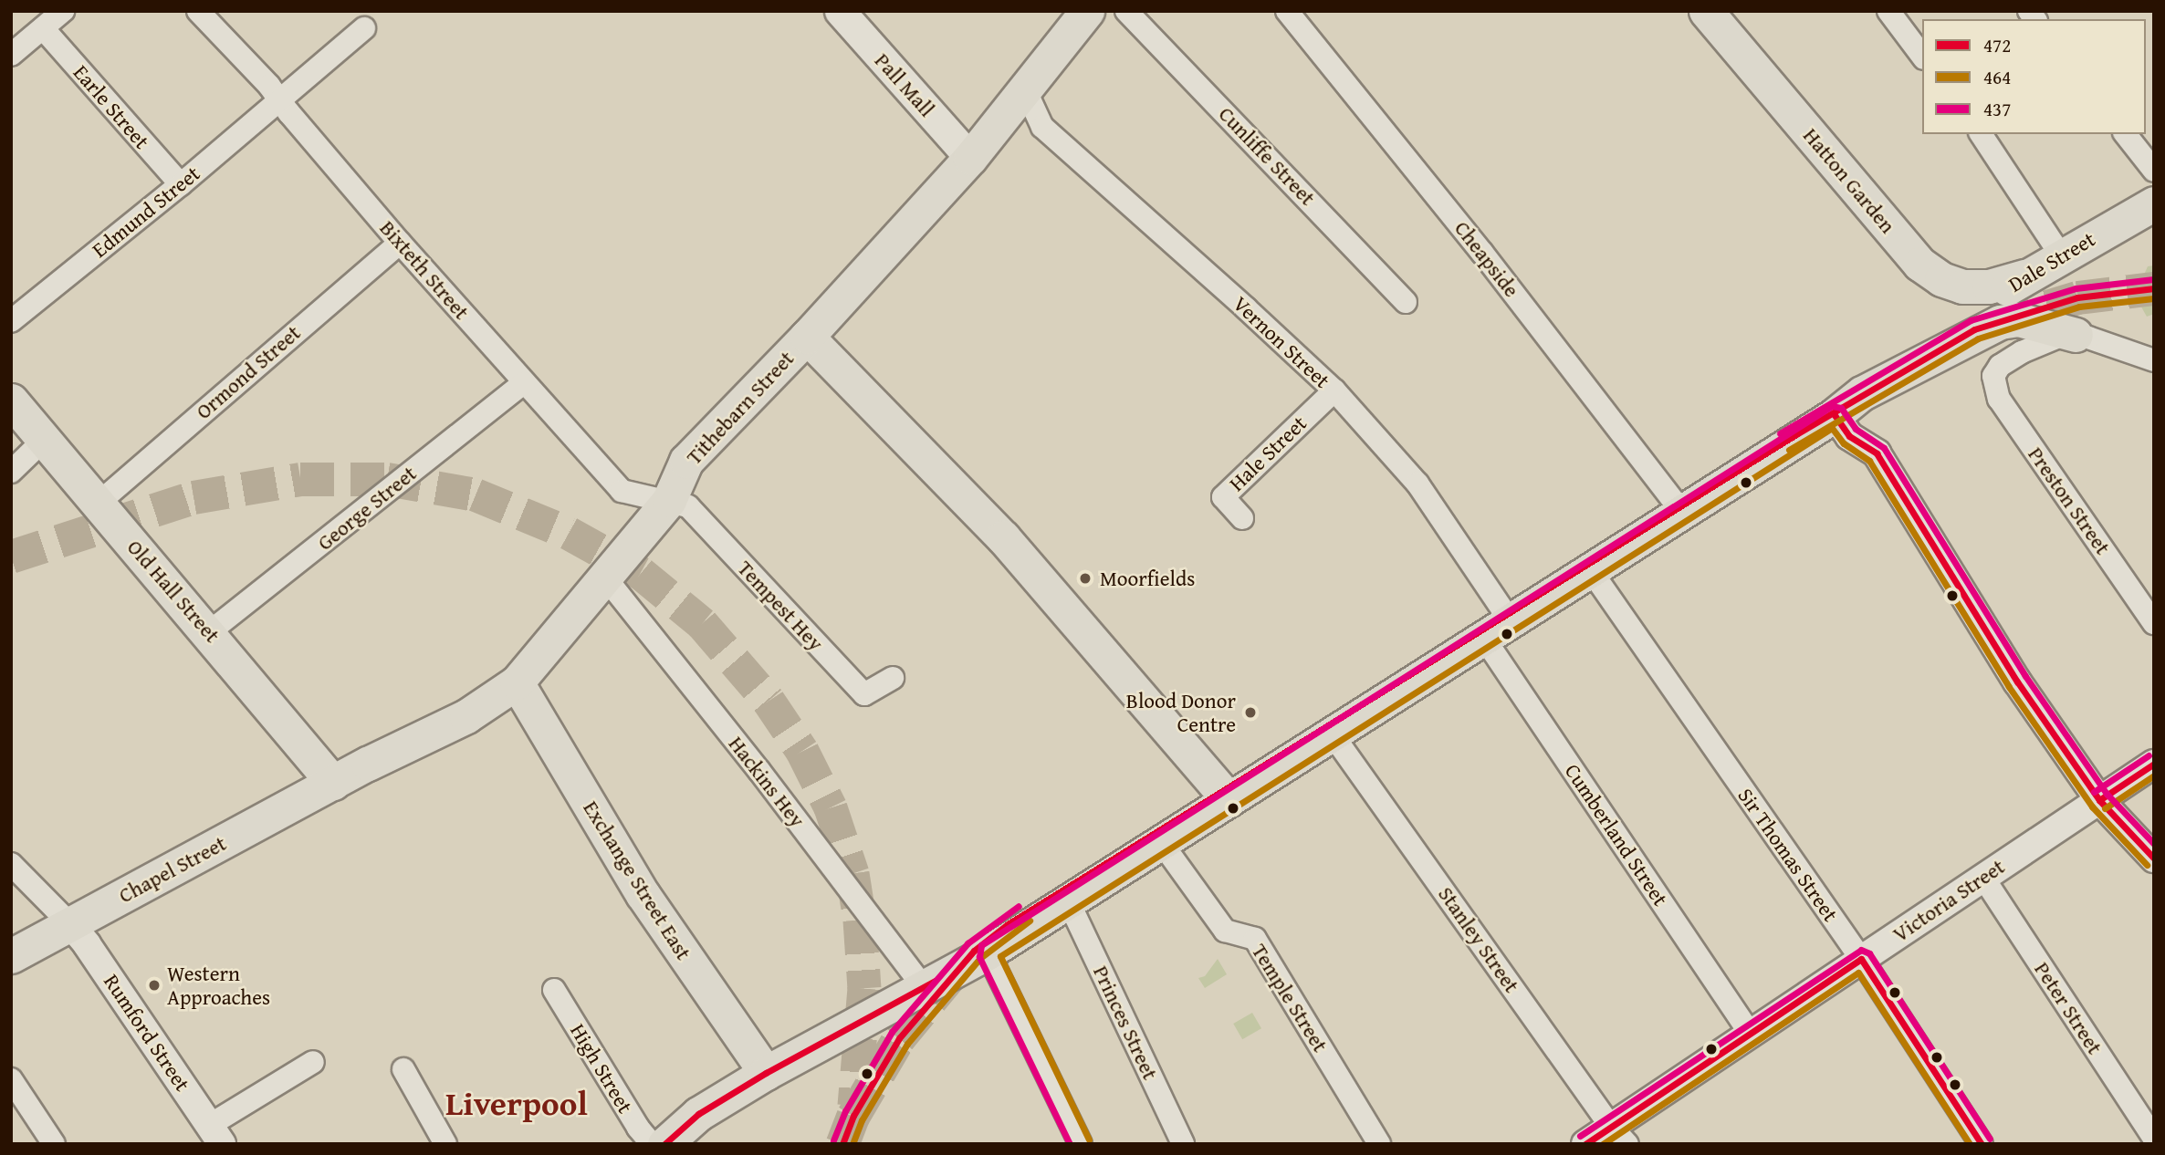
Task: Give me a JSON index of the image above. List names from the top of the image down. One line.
{"streets":{"main road":["Pall Mall","Hatton Garden","Dale Street","Tithebarn Street","Old Hall Street","Chapel Street","Exchange Street East"],"street":["Earle Street","Cunliffe Street","Edmund Street","Cheapside","Bixteth Street","Vernon Street","Ormond Street","Hale Street","Preston Street","George Street","Tempest Hey","Hackins Hey","Cumberland Street","Sir Thomas Street","Victoria Street","Stanley Street","Temple Street","Peter Street","Princes Street","Rumford Street","High Street"]},"crossings":[["Pall Mall","Tithebarn Street"],["Earle Street","Edmund Street"],["Hatton Garden","Dale Street"],["Edmund Street","Bixteth Street"],["Bixteth Street","Ormond Street"],["Bixteth Street","Tithebarn Street"],["Bixteth Street","George Street"],["Bixteth Street","Tempest Hey"],["Vernon Street","Tithebarn Street"],["Vernon Street","Hale Street"],["Vernon Street","Cumberland Street"],["Ormond Street","Old Hall Street"],["Tithebarn Street","Old Hall Street"],["Tithebarn Street","Tempest Hey"],["Tithebarn Street","Hackins Hey"],["Tithebarn Street","Chapel Street"],["Tithebarn Street","Exchange Street East"],["George Street","Old Hall Street"],["Old Hall Street","Chapel Street"],["Cumberland Street","Victoria Street"],["Sir Thomas Street","Victoria Street"],["Chapel Street","Rumford Street"],["Victoria Street","Stanley Street"],["Victoria Street","Peter Street"]],"districts":["Liverpool"],"places":["Moorfields","Blood Donor Centre","Western Approaches"],"lines":["transit line 437","transit line 472","transit line 464"],"legend":["472","464","437"]}
